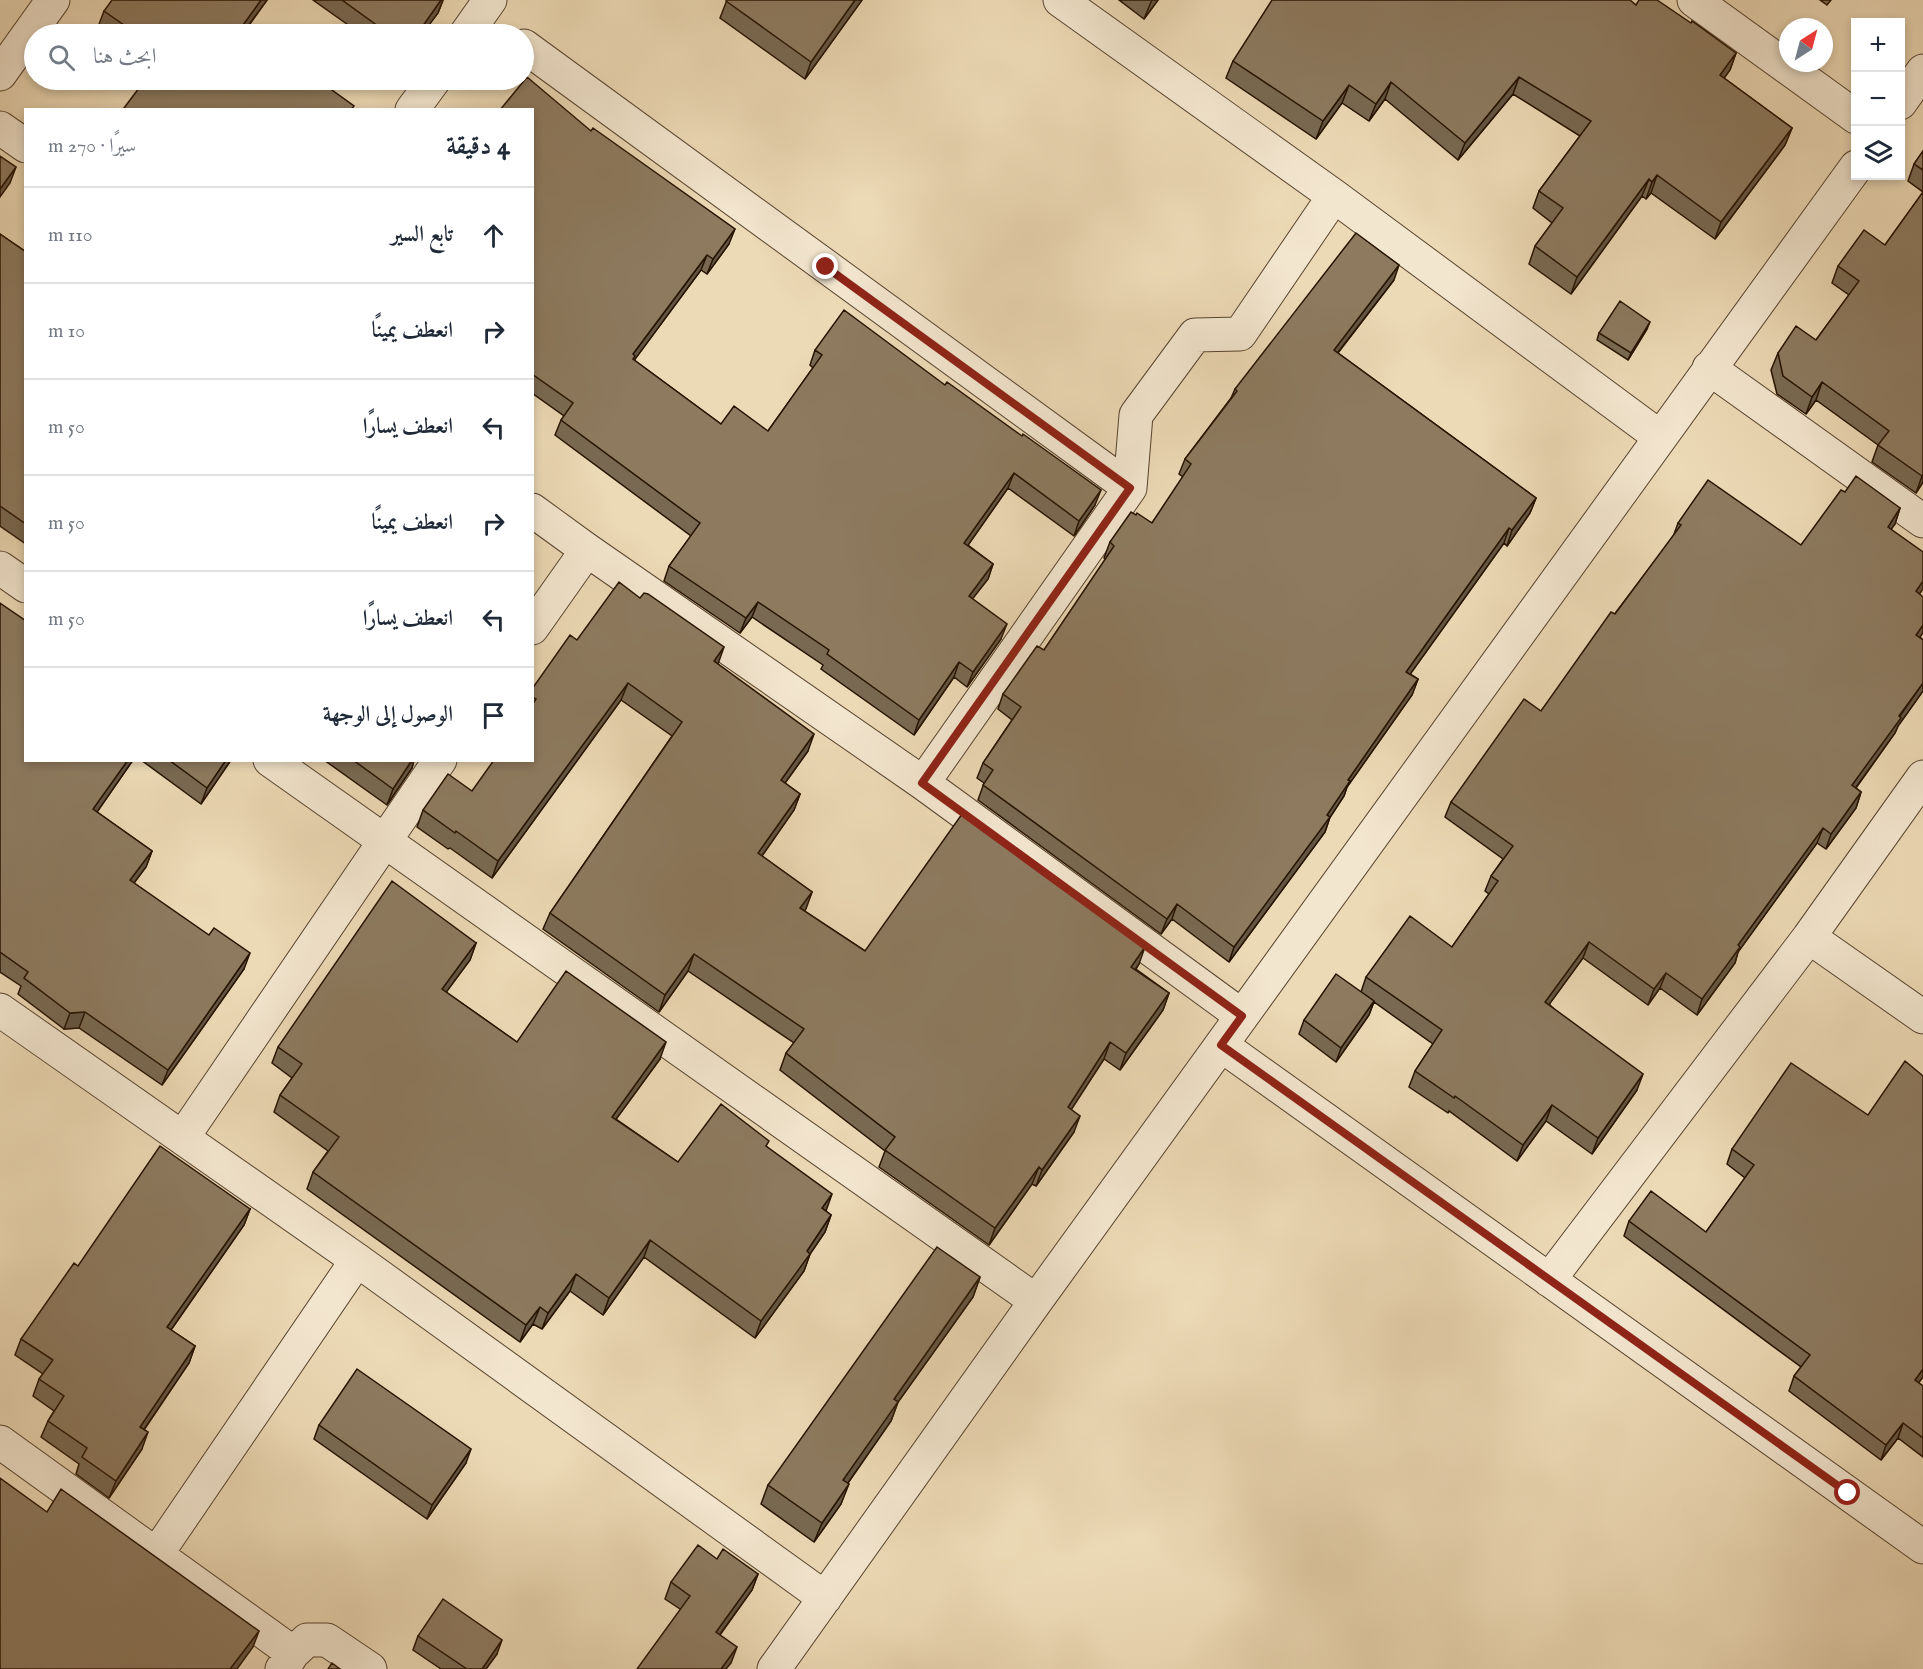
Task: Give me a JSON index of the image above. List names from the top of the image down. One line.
{"north":"top right","page":{"map_buttons":["+","−"],"search":"ابحث هنا","heading":["4 دقيقة","سيرًا · 270 m"],"list":[["تابع السير","110 m"],["انعطف يمينًا","10 m"],["انعطف يسارًا","50 m"],["انعطف يمينًا","50 m"],["انعطف يسارًا","50 m"],"الوصول إلى الوجهة"]}}
